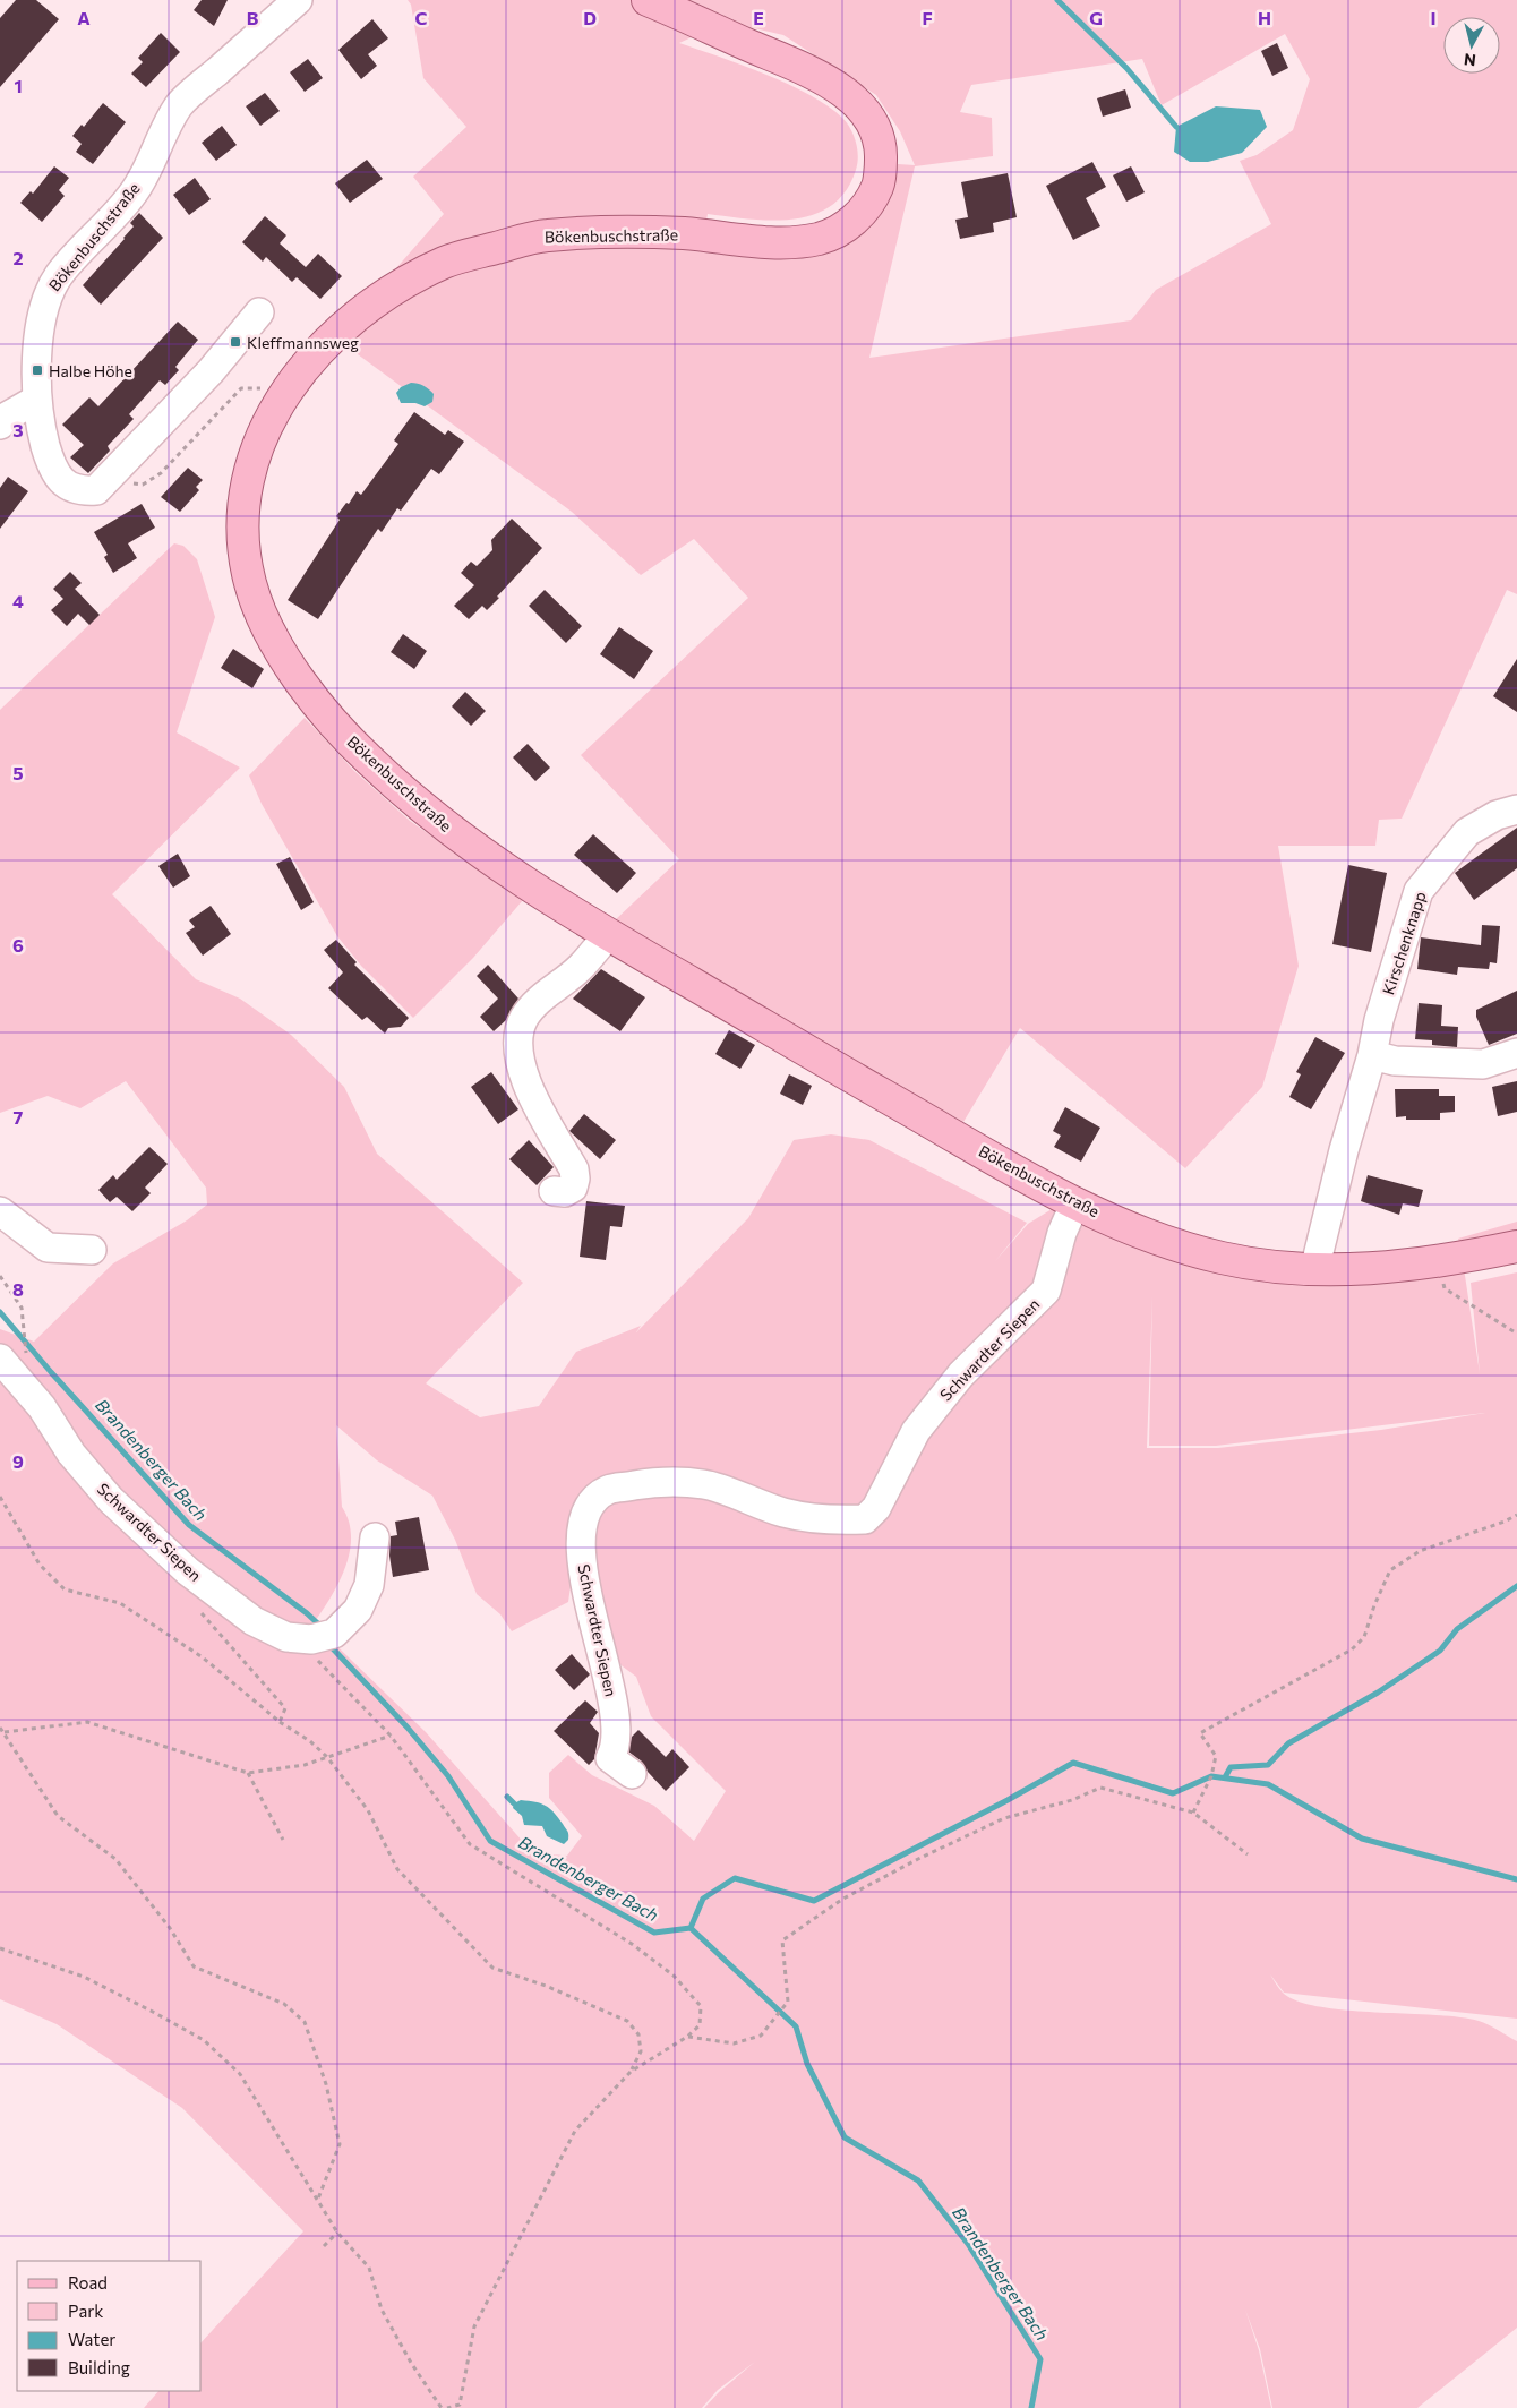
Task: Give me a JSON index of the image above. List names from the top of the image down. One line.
{"streets":{"main road":["Bökenbuschstraße"],"street":["Kirschenknapp","Schwardter Siepen"]},"crossings":[["Bökenbuschstraße","Kirschenknapp"],["Bökenbuschstraße","Schwardter Siepen"]],"water":["Brandenberger Bach"],"places":{"transit":["Kleffmannsweg","Halbe Höhe"]},"legend":["Road","Park","Water","Building"],"north":"bottom","grid":{"columns":["A","B","C","D","E","F","G","H","I"],"rows":["1","2","3","4","5","6","7","8","9"]}}
